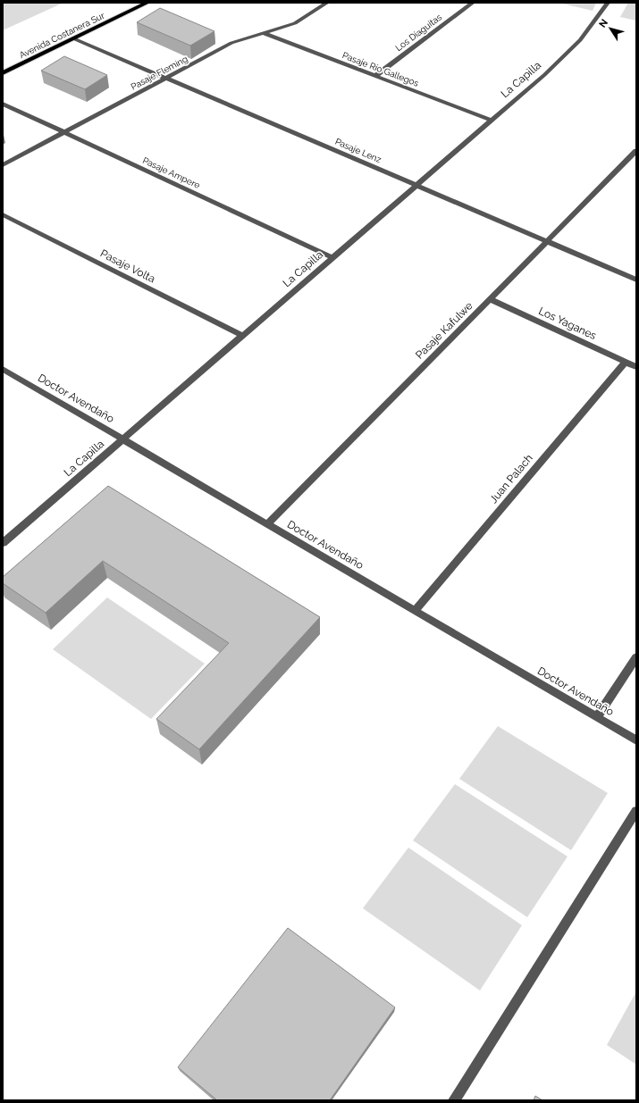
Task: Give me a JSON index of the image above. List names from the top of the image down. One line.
{"streets":{"main road":["Avenida Costanera Sur"],"street":["Los Diaguitas","Pasaje Río Gallegos","Pasaje Fleming","La Capilla","Pasaje Lenz","Pasaje Ampere","Pasaje Volta","Los Yaganes","Pasaje Kafulwe","Doctor Avendaño","Juan Palach"]},"crossings":[["Los Diaguitas","Pasaje Río Gallegos"],["Avenida Costanera Sur","Pasaje Lenz"],["Pasaje Río Gallegos","Pasaje Fleming"],["Pasaje Río Gallegos","La Capilla"],["Pasaje Fleming","Pasaje Lenz"],["Pasaje Fleming","Pasaje Ampere"],["La Capilla","Pasaje Lenz"],["La Capilla","Pasaje Ampere"],["La Capilla","Pasaje Volta"],["La Capilla","Doctor Avendaño"],["Pasaje Lenz","Pasaje Kafulwe"],["Los Yaganes","Pasaje Kafulwe"],["Los Yaganes","Juan Palach"],["Pasaje Kafulwe","Doctor Avendaño"],["Doctor Avendaño","Juan Palach"]],"north":"top left"}
